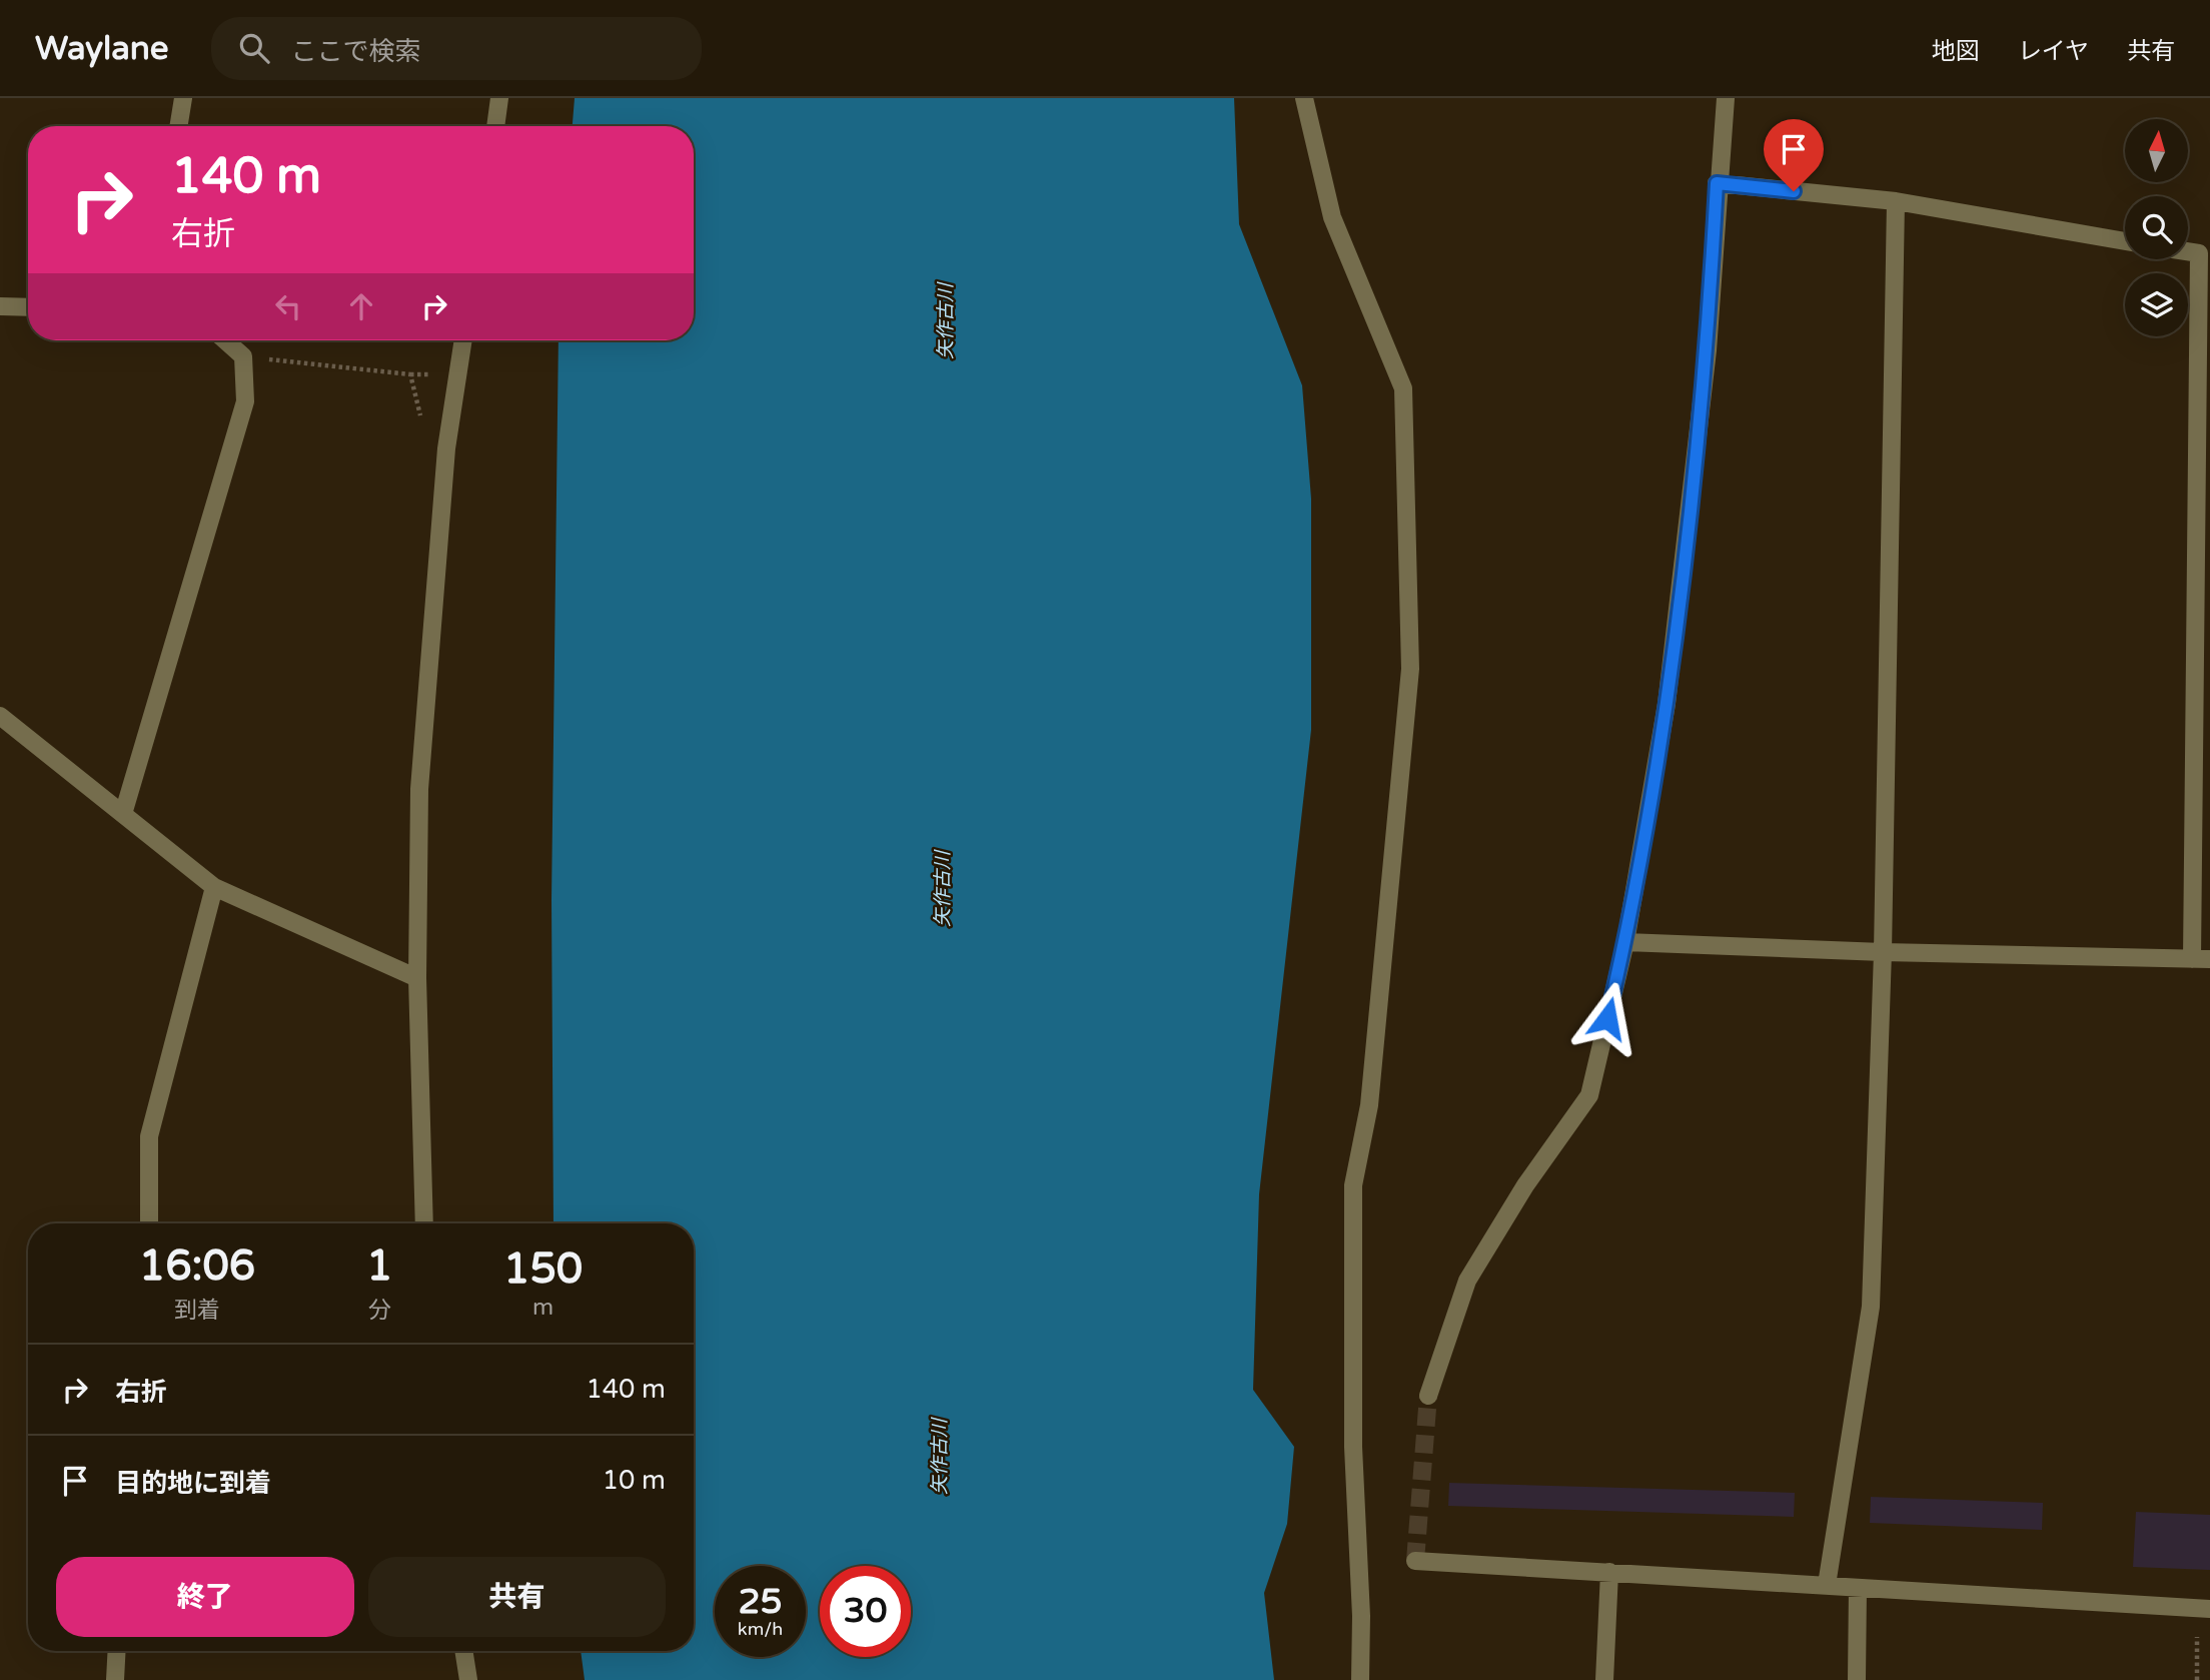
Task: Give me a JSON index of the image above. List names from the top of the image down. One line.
{"water":["矢作古川"],"north":"top","page":{"header":"Waylane","search":"ここで検索","nav":["地図","レイヤ","共有"],"turn":["140 m","右折"],"eta":["16:06","到着","1","分","150","m"],"list":[{"name":"右折","value":"140 m"},{"name":"目的地に到着","value":"10 m"}],"buttons":["終了","共有"],"speed":"25 km/h","limit":"30"}}
